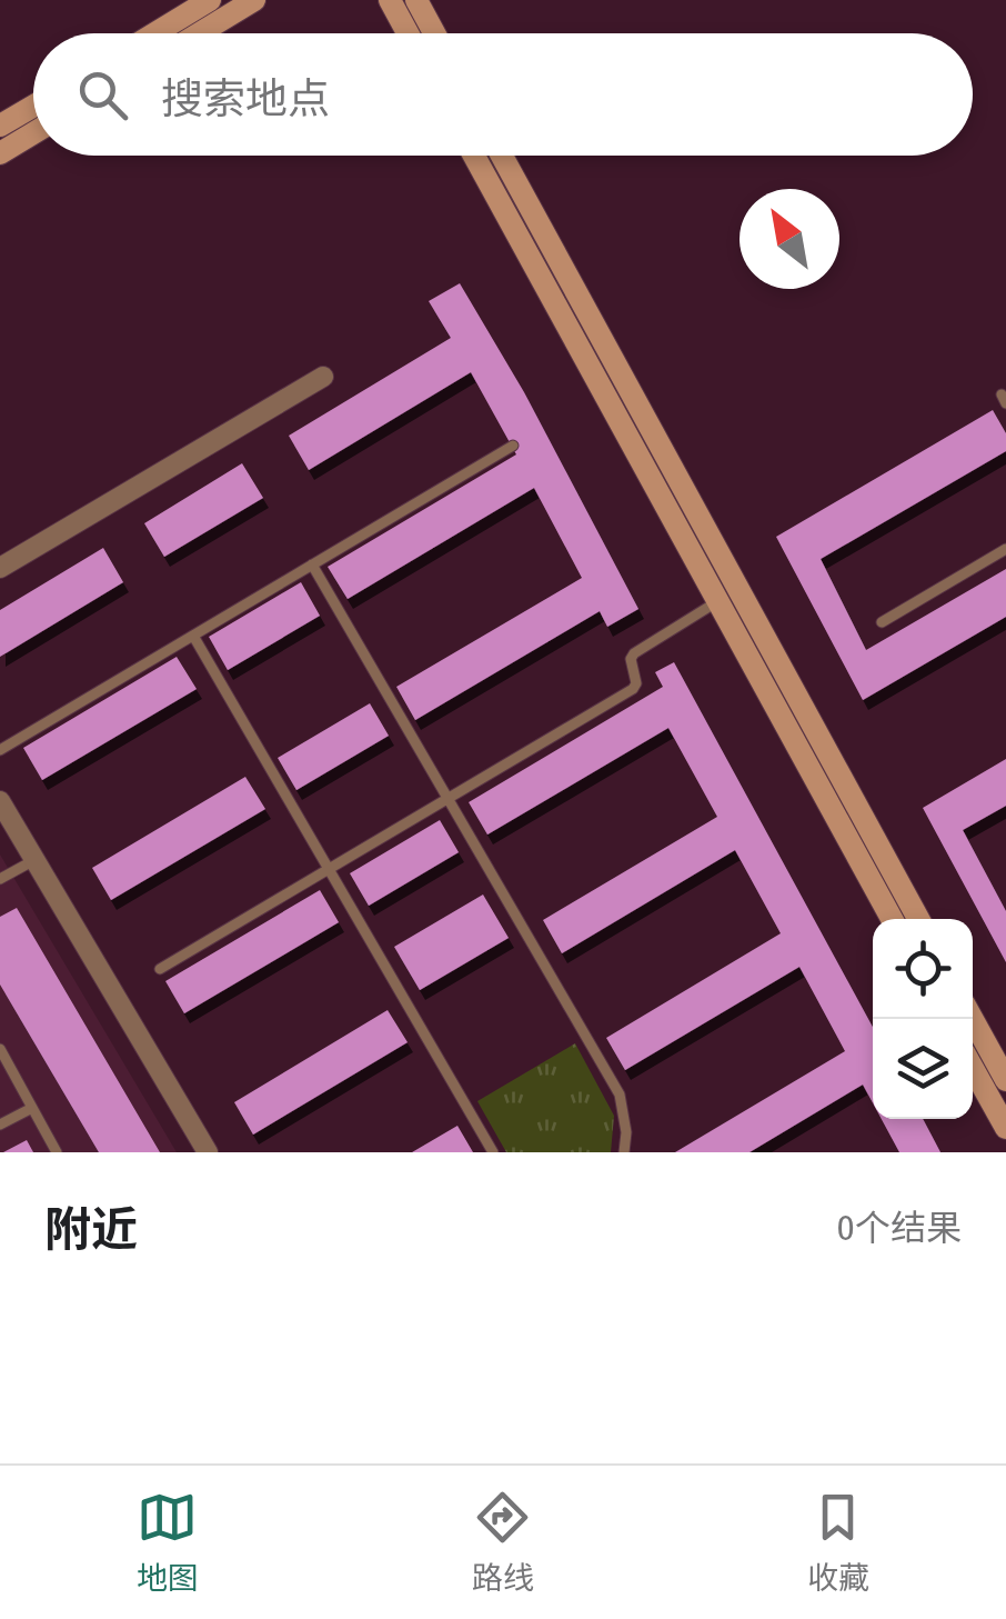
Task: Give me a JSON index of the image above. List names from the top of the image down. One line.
{"north":"top left","page":{"search":"搜索地点","heading":["附近","0个结果"],"nav":["地图","路线","收藏"]}}
